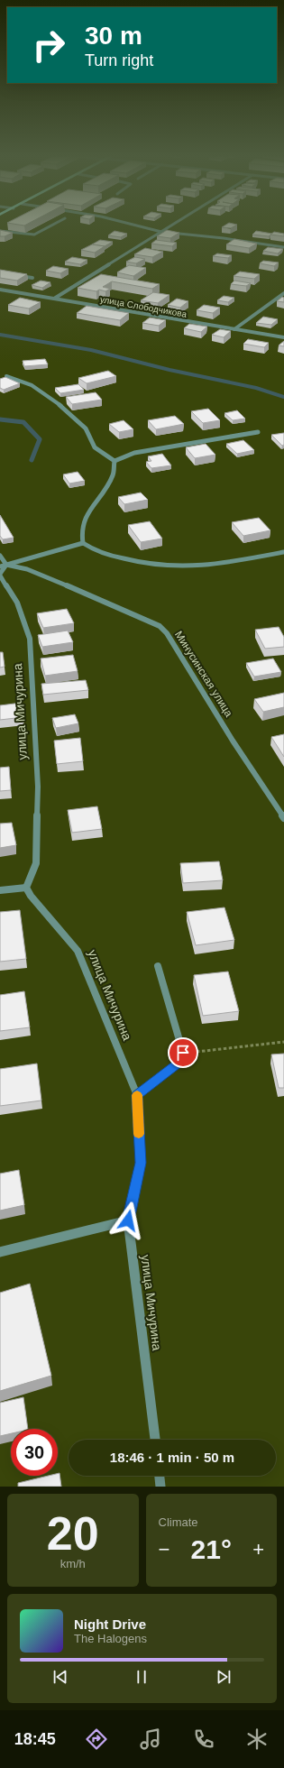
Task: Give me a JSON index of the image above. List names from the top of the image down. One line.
{"streets":{"street":["улица Слободчикова","Минусинская улица","улица Мичурина"]},"crossings":[["Минусинская улица","улица Мичурина"]],"page":{"turn":["30 m","Turn right"],"limit":"30","trip":"18:46 · 1 min · 50 m","tile":[["20","km/h"],"Climate"],"heat":["−","21°","+"],"song":["Night Drive","The Halogens"],"tabs":"18:45"}}
